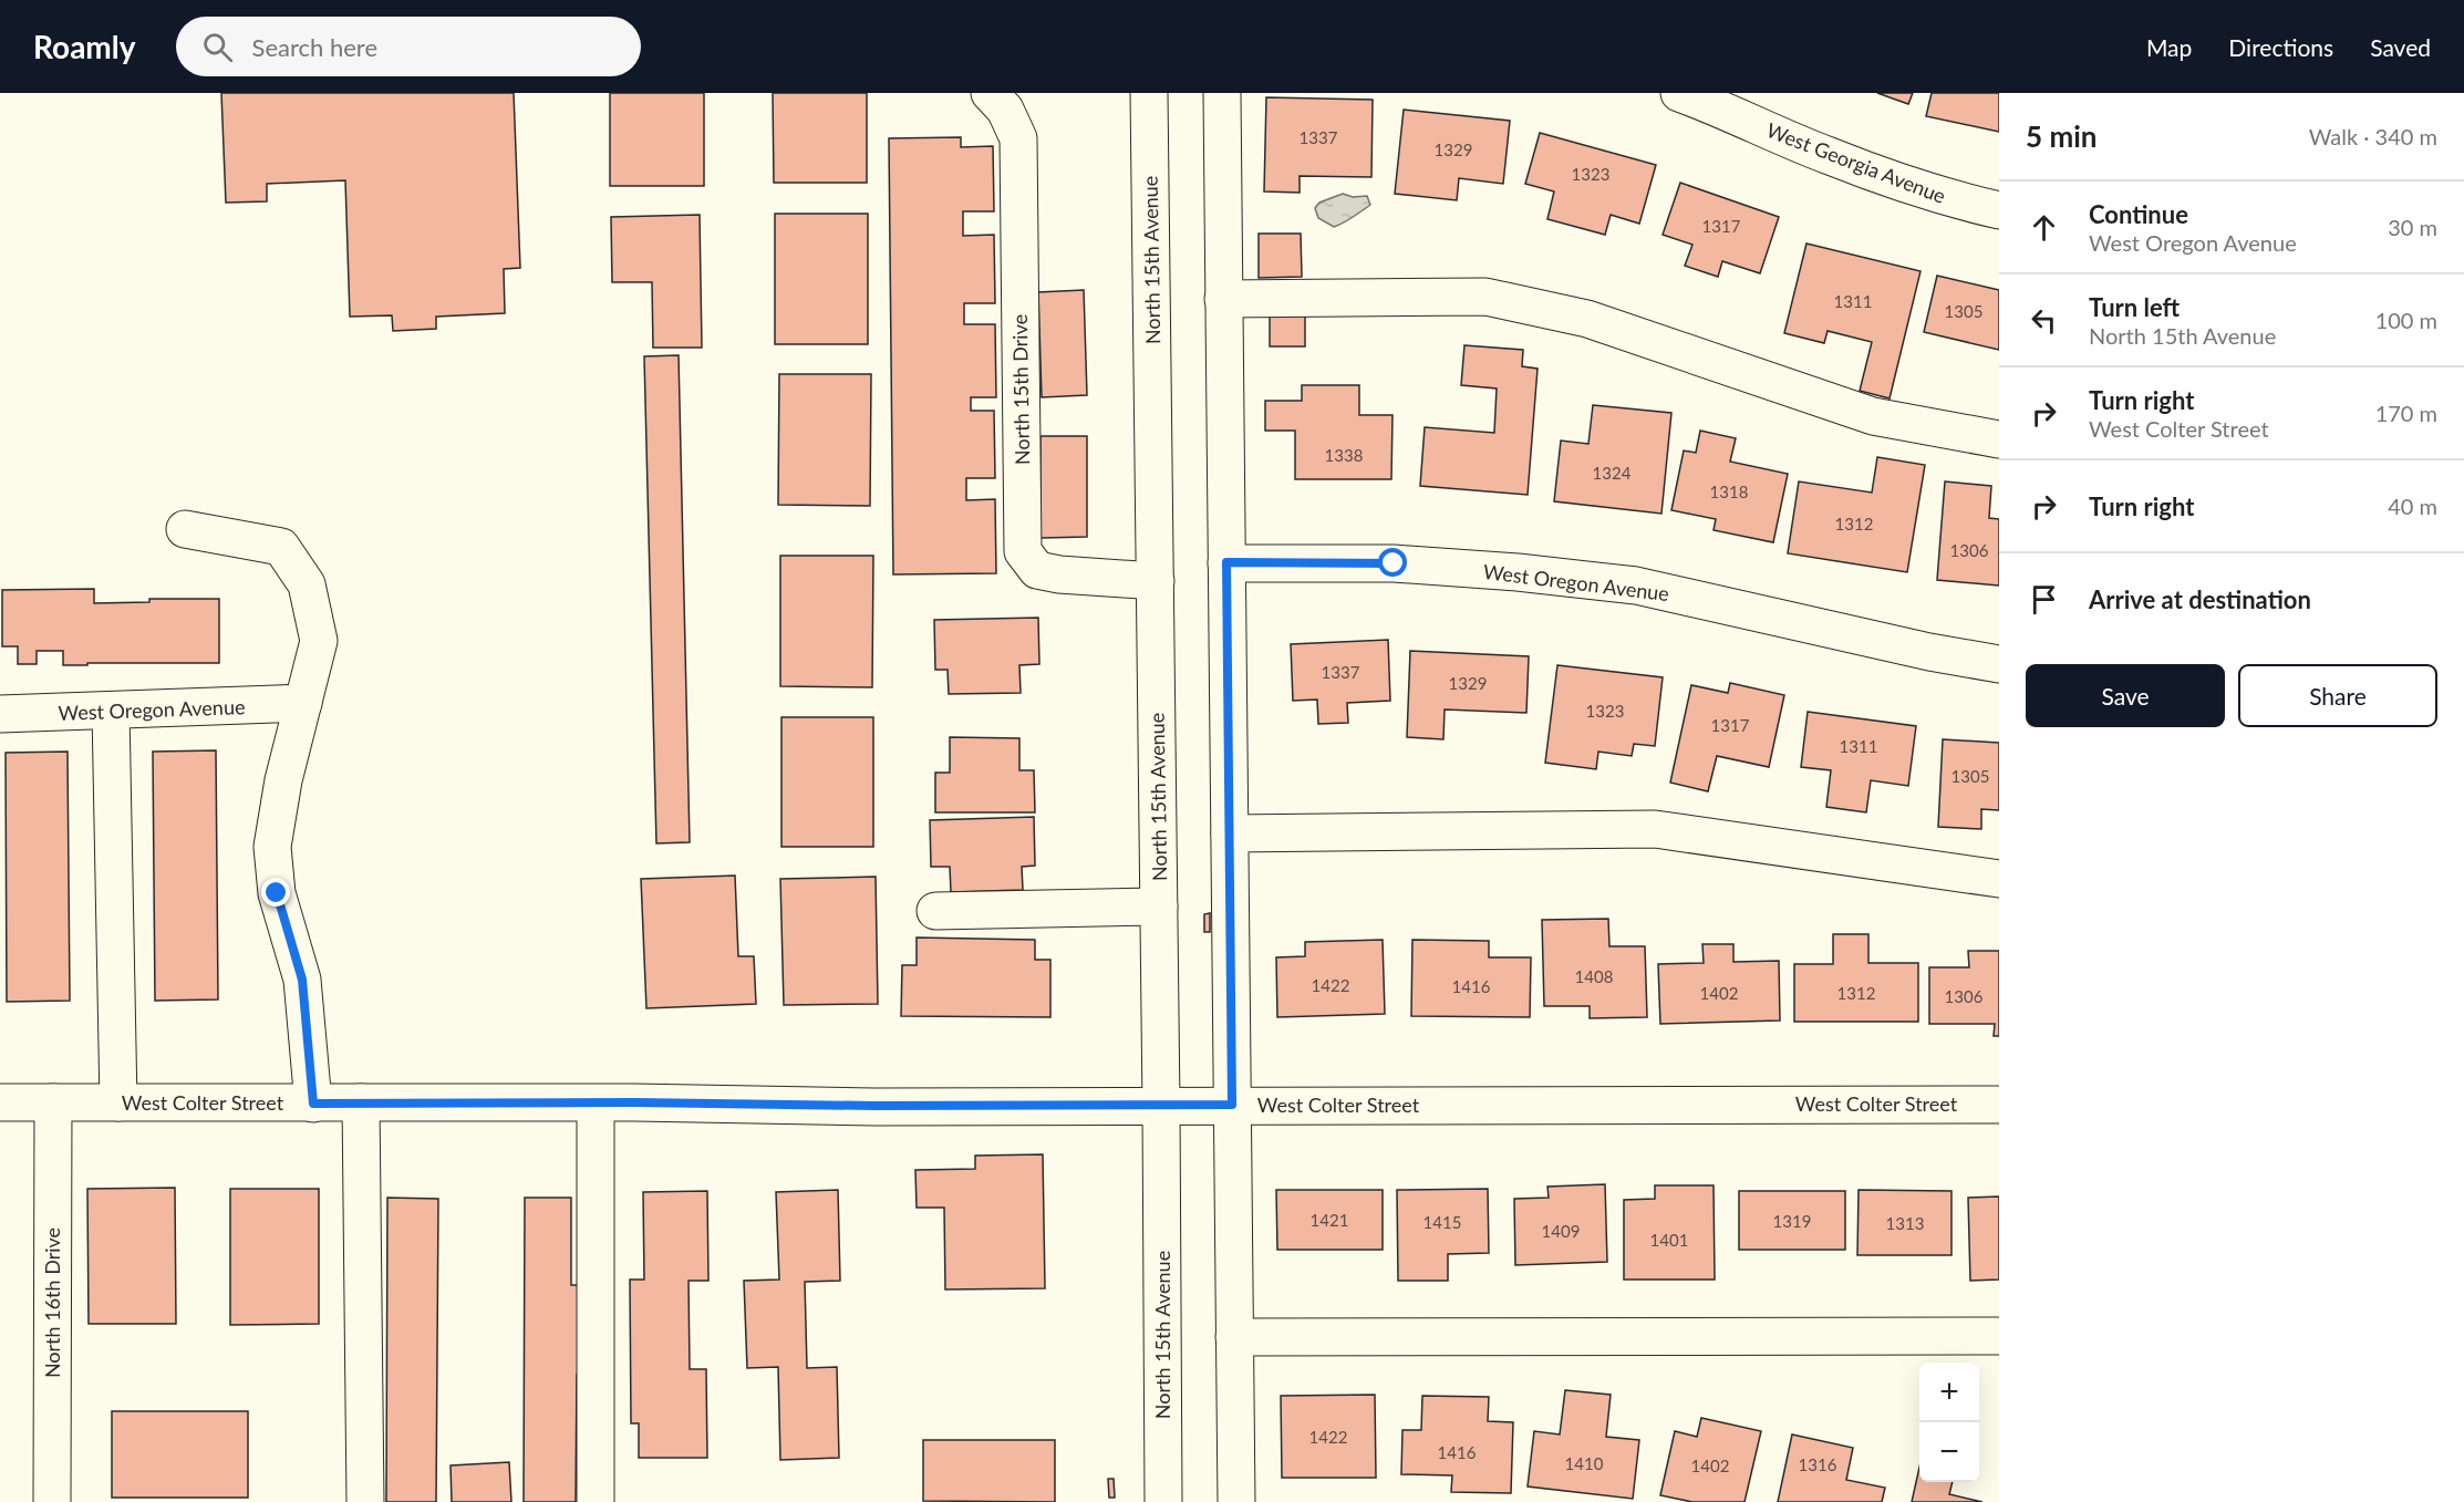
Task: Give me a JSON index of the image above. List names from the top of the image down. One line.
{"streets":{"street":["West Georgia Avenue","North 15th Avenue","North 15th Drive","West Oregon Avenue","West Colter Street","North 16th Drive"]},"crossings":[["North 15th Avenue","North 15th Drive"],["North 15th Avenue","West Colter Street"],["West Colter Street","North 16th Drive"]],"house_numbers":["1337","1329","1323","1317","1311","1305","1338","1324","1318","1312","1306","1337","1329","1323","1317","1311","1305","1408","1422","1416","1402","1312","1306","1421","1319","1415","1313","1409","1401","1422","1416","1410","1316","1402"],"page":{"header":"Roamly","search":"Search here","nav":["Map","Directions","Saved"],"heading":["5 min","Walk · 340 m"],"list":[["Continue","West Oregon Avenue","30 m"],["Turn left","North 15th Avenue","100 m"],["Turn right","West Colter Street","170 m"],["Turn right","40 m"],"Arrive at destination"],"buttons":["Save","Share"],"map_buttons":["+","−"]}}
